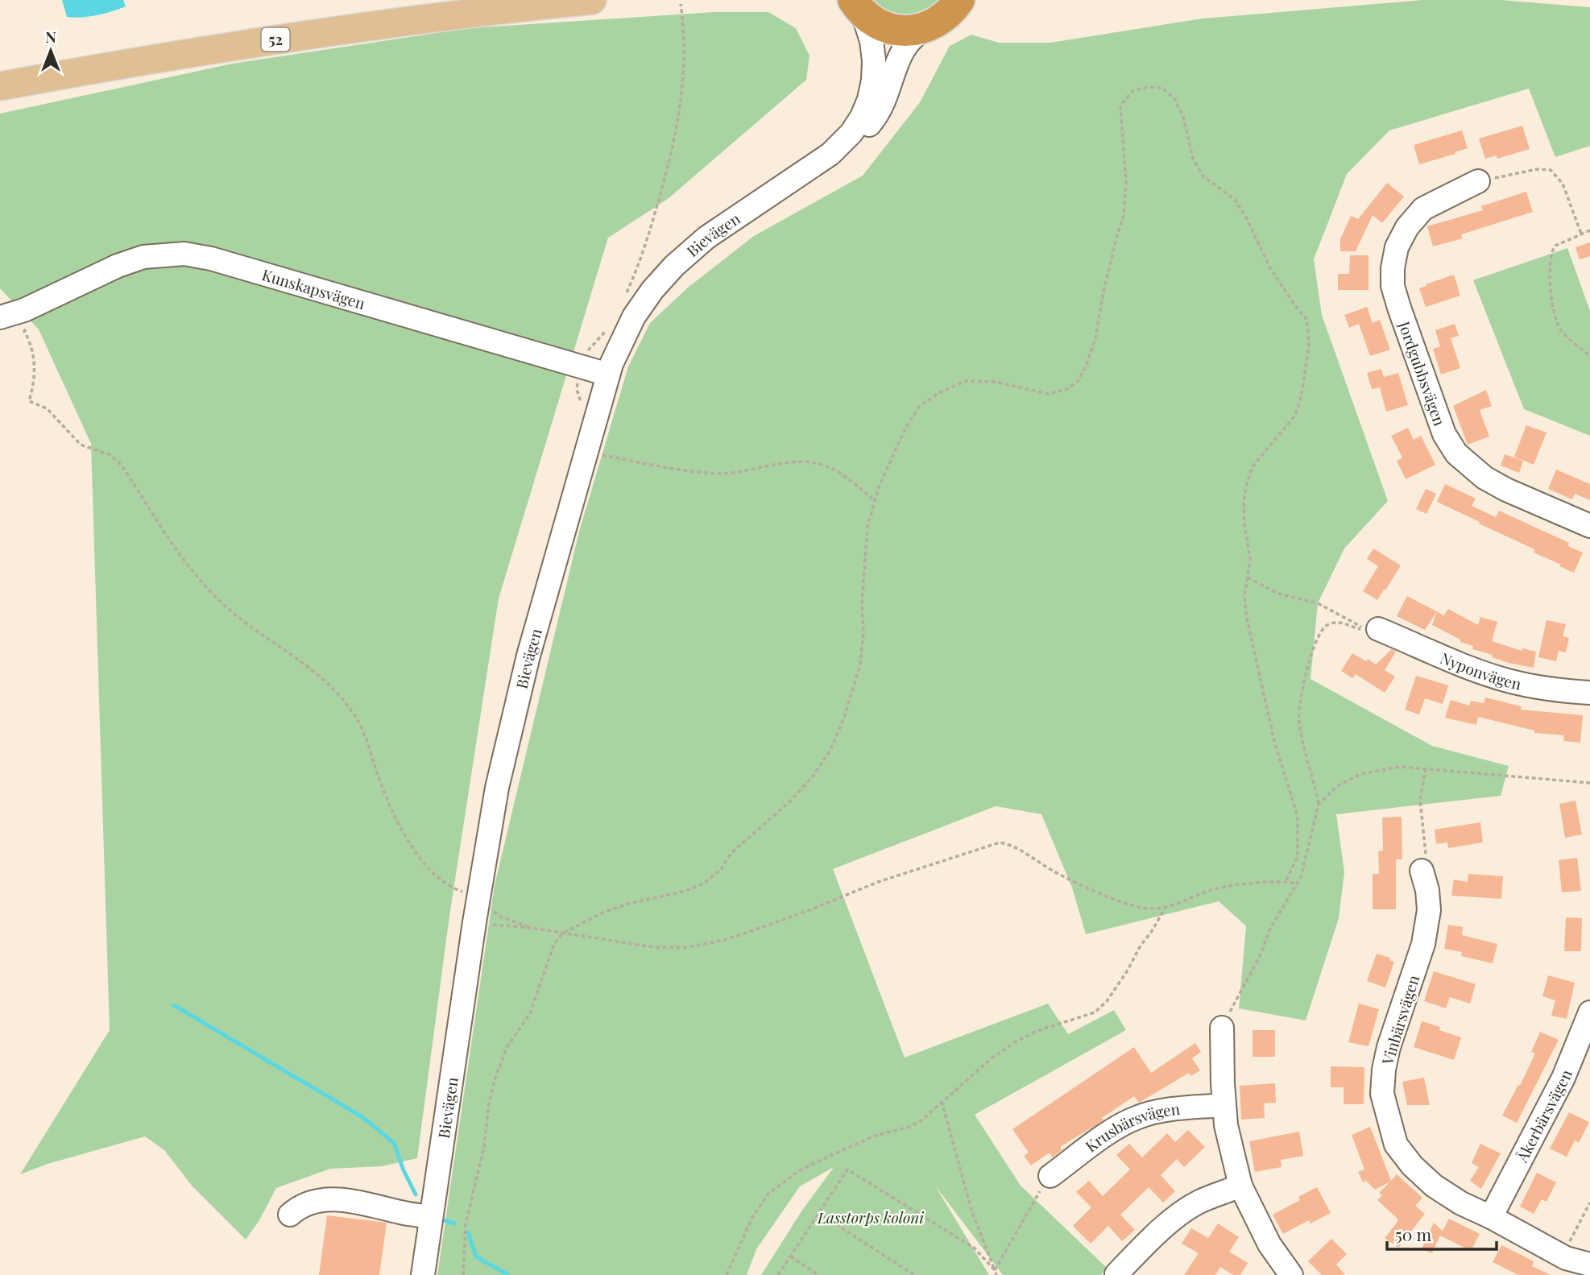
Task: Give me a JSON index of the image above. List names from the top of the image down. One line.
{"streets":{"main road":["52"],"street":["Bievägen","Kunskapsvägen","Jordgubbsvägen","Nyponvägen","Vinbärsvägen","Åkerbärsvägen","Krusbärsvägen"]},"crossings":[["Bievägen","Kunskapsvägen"],["Vinbärsvägen","Åkerbärsvägen"]],"parks":["Lasstorps koloni"],"scale_bar":"50 m","north":"top"}
